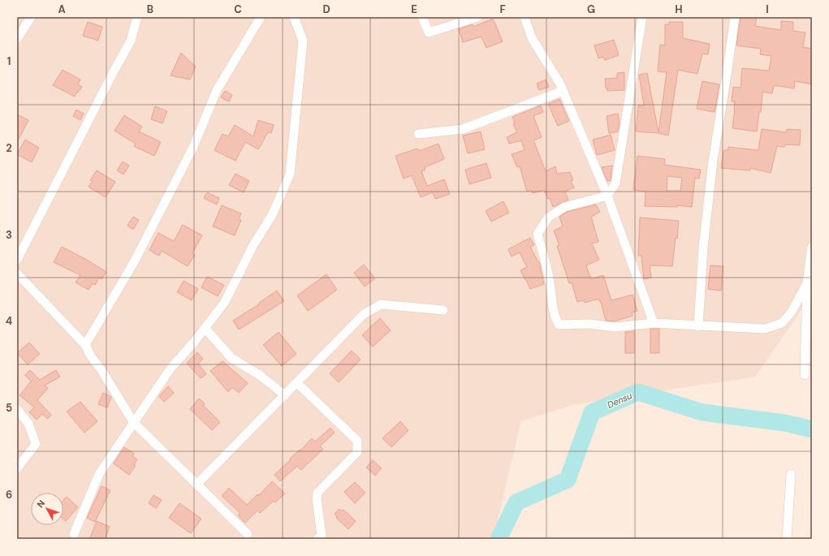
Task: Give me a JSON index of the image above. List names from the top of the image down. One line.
{"water":["Densu"],"north":"top left","grid":{"columns":["A","B","C","D","E","F","G","H","I"],"rows":["1","2","3","4","5","6"]}}
